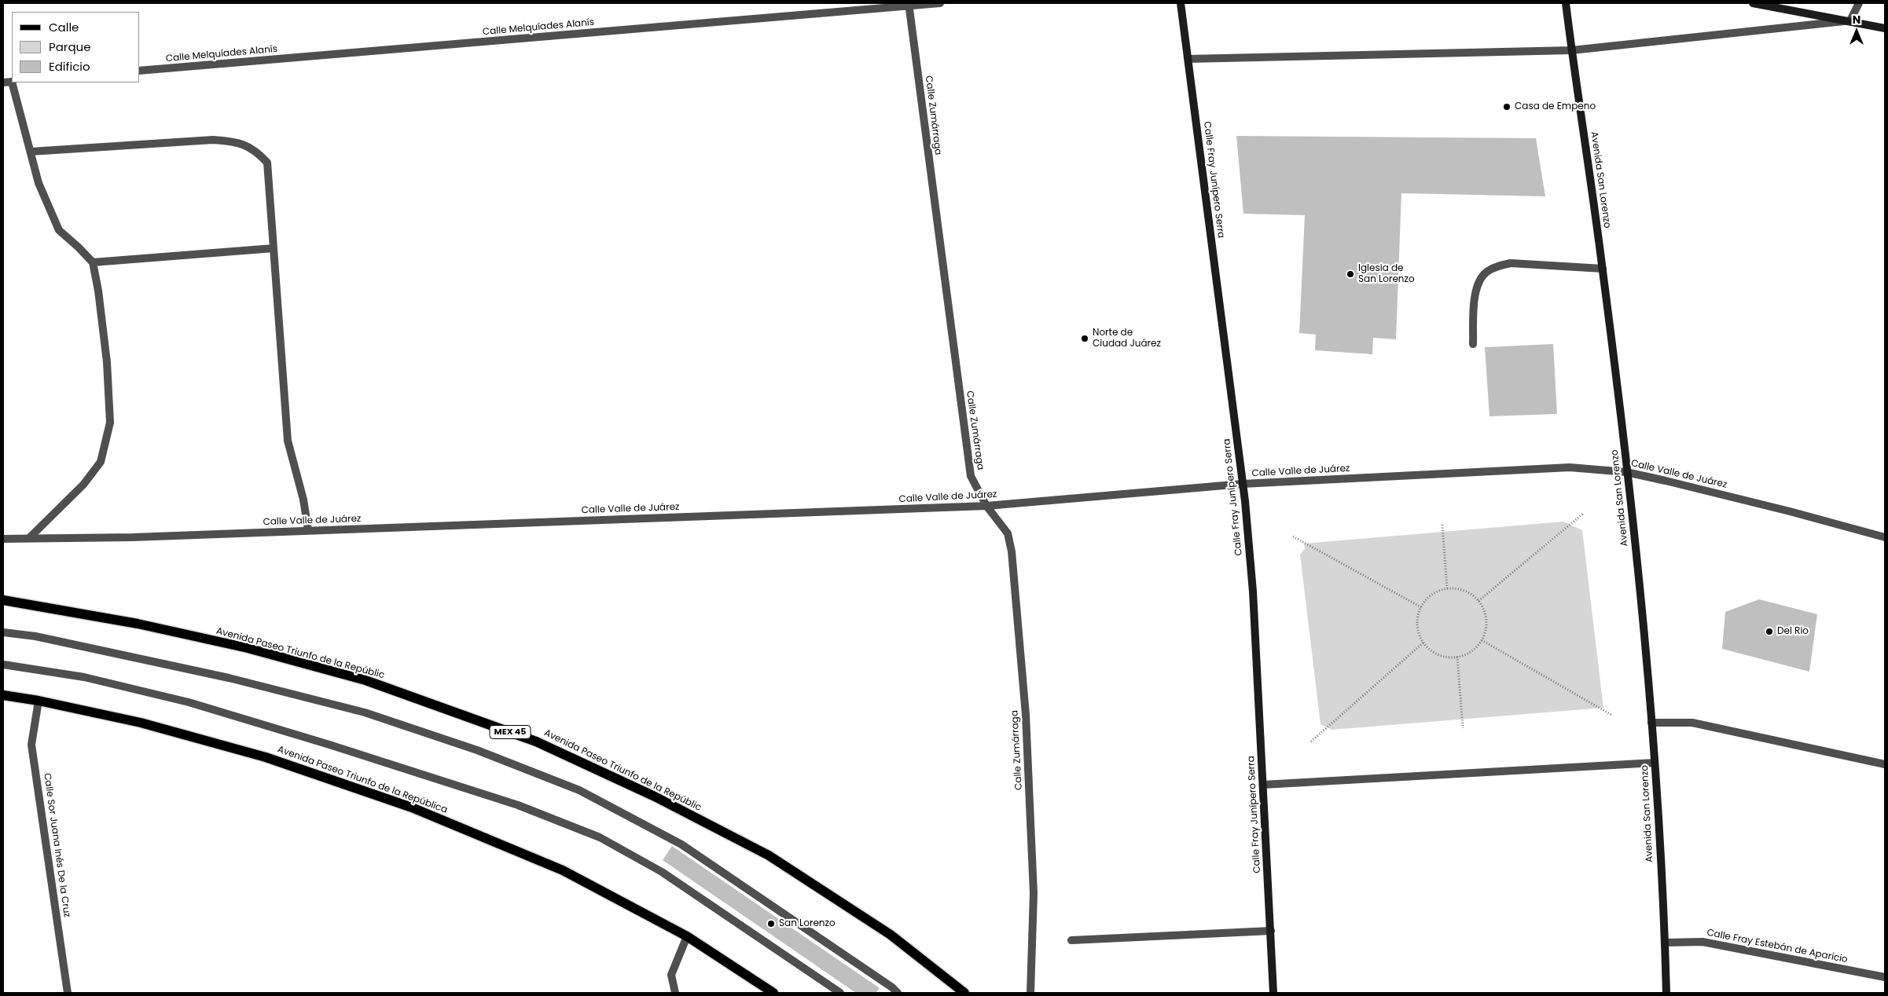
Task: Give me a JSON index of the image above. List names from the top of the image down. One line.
{"streets":{"main road":["Calle Fray Junípero Serra","Avenida San Lorenzo","Avenida Paseo Triunfo de la Repúblic","MEX 45","Avenida Paseo Triunfo de la República"],"street":["Calle Melquíades Alanís","Calle Zumárraga","Calle Valle de Juárez","Calle Sor Juana Inés De la Cruz","Calle Fray Estebán de Aparicio"]},"crossings":[["Calle Melquíades Alanís","Calle Zumárraga"],["Calle Zumárraga","Calle Valle de Juárez"],["Calle Fray Junípero Serra","Calle Valle de Juárez"],["Avenida San Lorenzo","Calle Valle de Juárez"],["Avenida San Lorenzo","Calle Fray Estebán de Aparicio"],["Avenida Paseo Triunfo de la República","Calle Sor Juana Inés De la Cruz"]],"places":["Casa de Empeno","Iglesia de San Lorenzo","Norte de Ciudad Juárez","Del Rio","San Lorenzo"],"legend":["Calle","Parque","Edificio"],"north":"top"}
